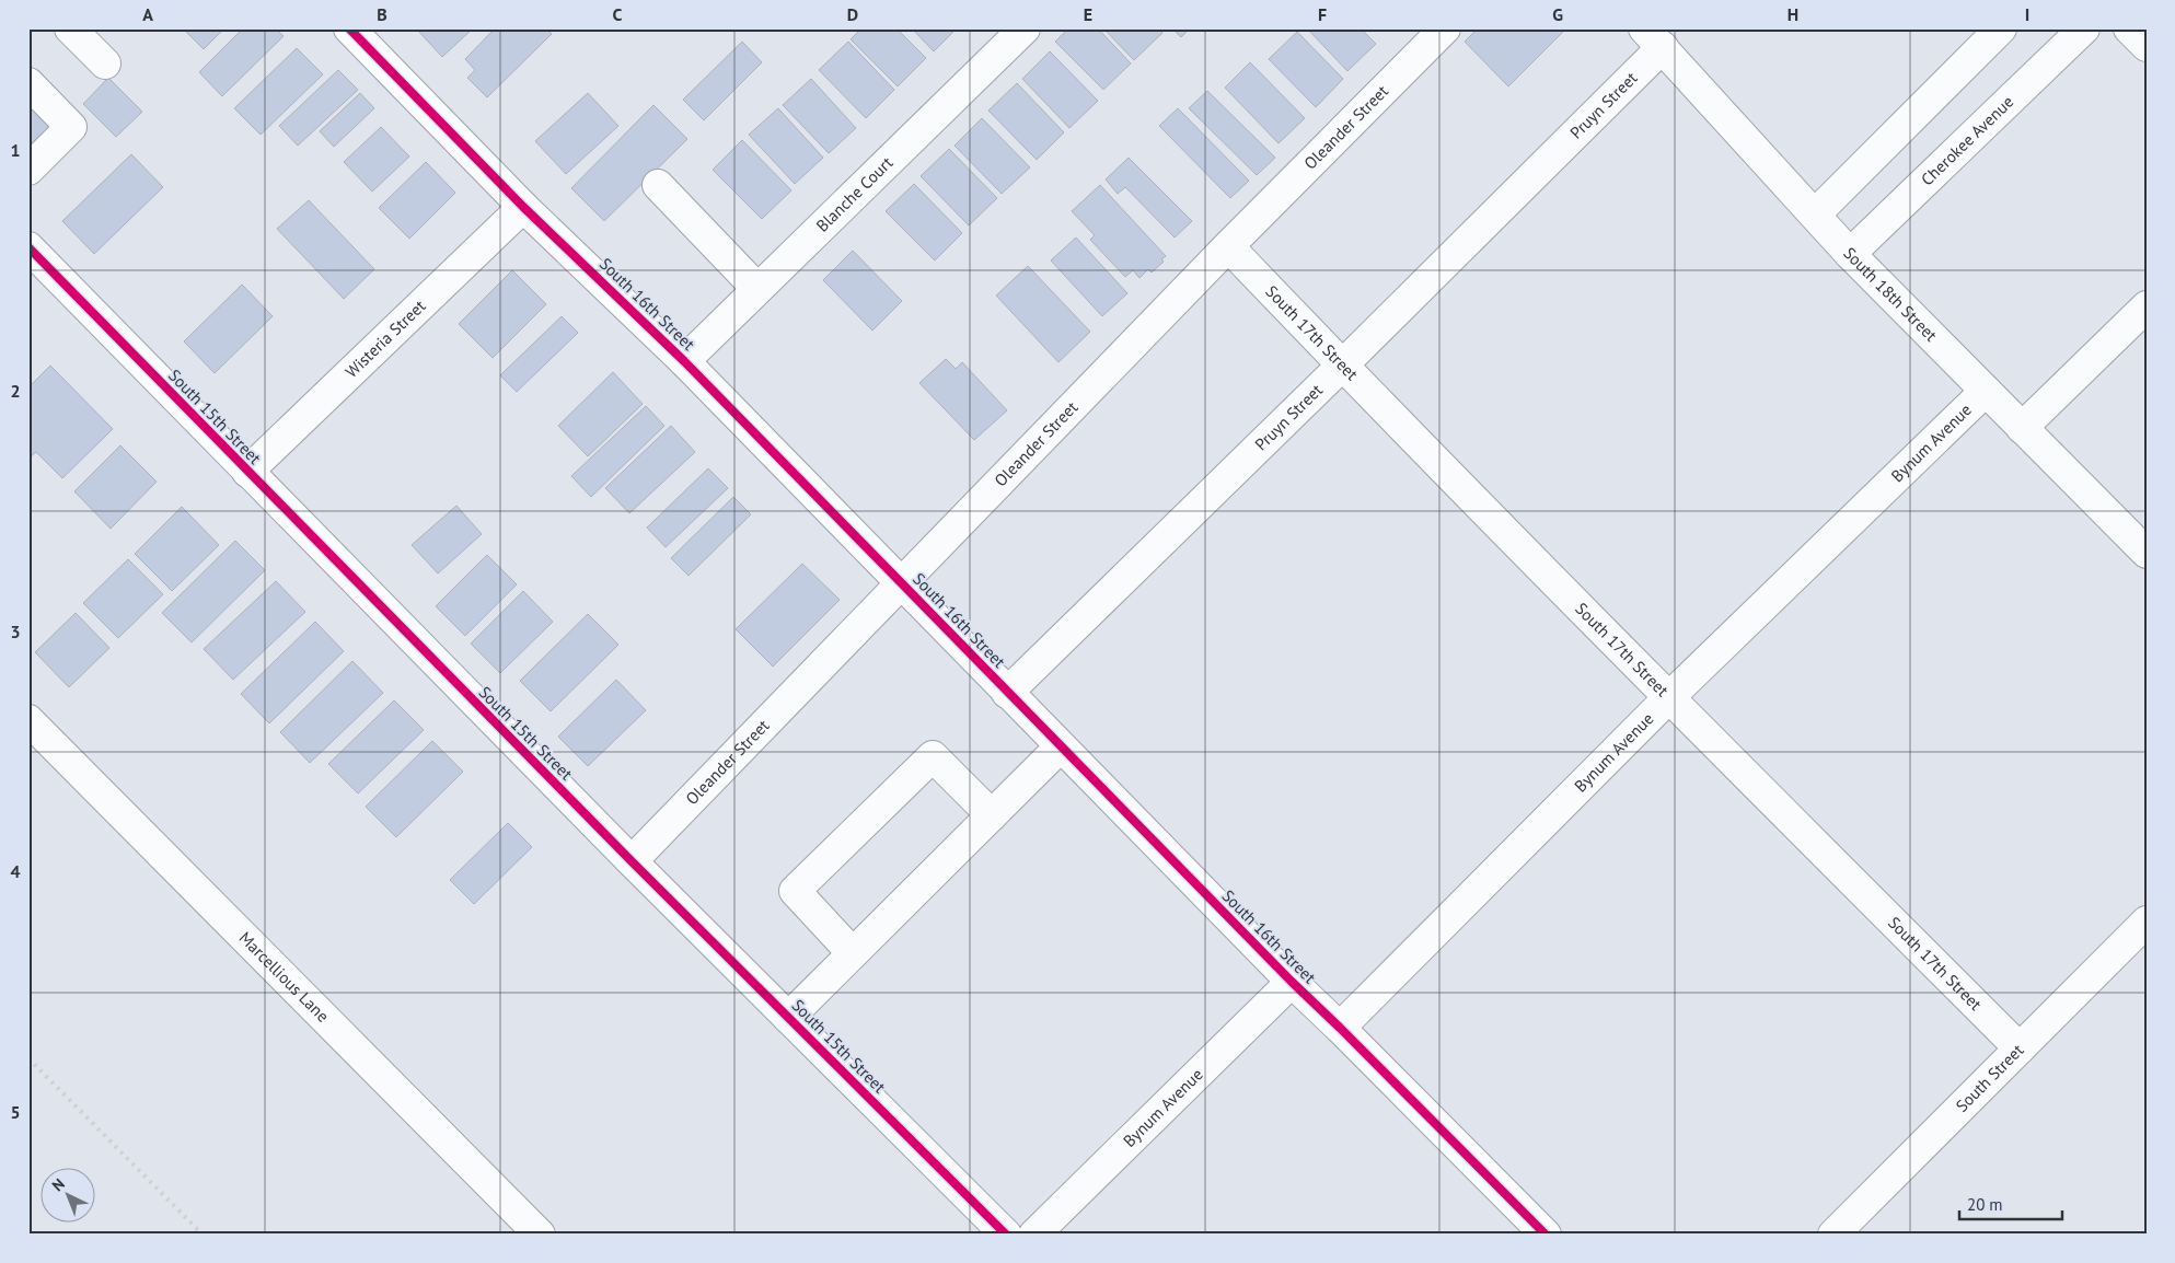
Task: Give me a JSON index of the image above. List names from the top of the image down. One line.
{"streets":{"street":["Pruyn Street","Oleander Street","Cherokee Avenue","Blanche Court","South 18th Street","South 16th Street","South 17th Street","Wisteria Street","South 15th Street","Bynum Avenue","Marcellious Lane","South Street"]},"crossings":[["Pruyn Street","South 18th Street"],["Pruyn Street","South 16th Street"],["Pruyn Street","South 17th Street"],["Oleander Street","South 16th Street"],["Oleander Street","South 17th Street"],["Oleander Street","South 15th Street"],["Cherokee Avenue","South 18th Street"],["Blanche Court","South 16th Street"],["South 18th Street","Bynum Avenue"],["South 16th Street","Wisteria Street"],["South 16th Street","Bynum Avenue"],["South 17th Street","Bynum Avenue"],["South 17th Street","South Street"],["Wisteria Street","South 15th Street"]],"scale_bar":"20 m","north":"top left","grid":{"columns":["A","B","C","D","E","F","G","H","I"],"rows":["1","2","3","4","5"]}}
